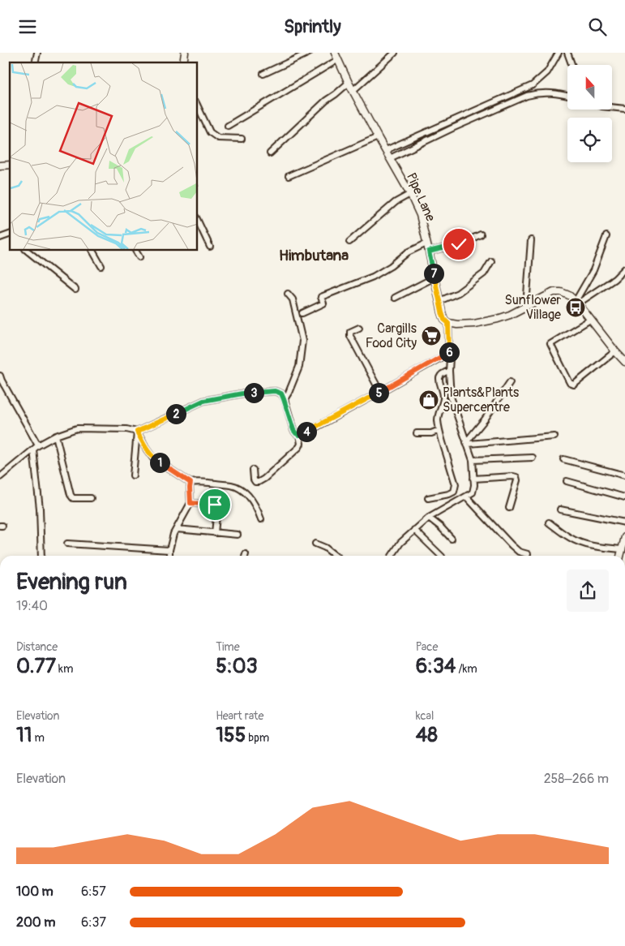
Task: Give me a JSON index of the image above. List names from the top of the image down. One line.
{"streets":{"street":["Pipe Lane"]},"districts":["Himbutana"],"places":{"bus stop":["Sunflower Village"],"supermarket":["Cargills Food City"],"shop":["Plants&Plants Supercentre"]},"north":"top","page":{"header":"Sprintly","pins":["7","6","3","5","2","4","1"],"heading":["Evening run","19:40"],"stats":[["Distance","0.77 km"],["Time","5:03"],["Pace","6:34 /km"],["Elevation","11 m"],["Heart rate","155 bpm"],["kcal","48"]],"chart":["Elevation","258–266 m"],"list":[{"name":"100 m","note":"6:57"},{"name":"200 m","note":"6:37"}]}}
